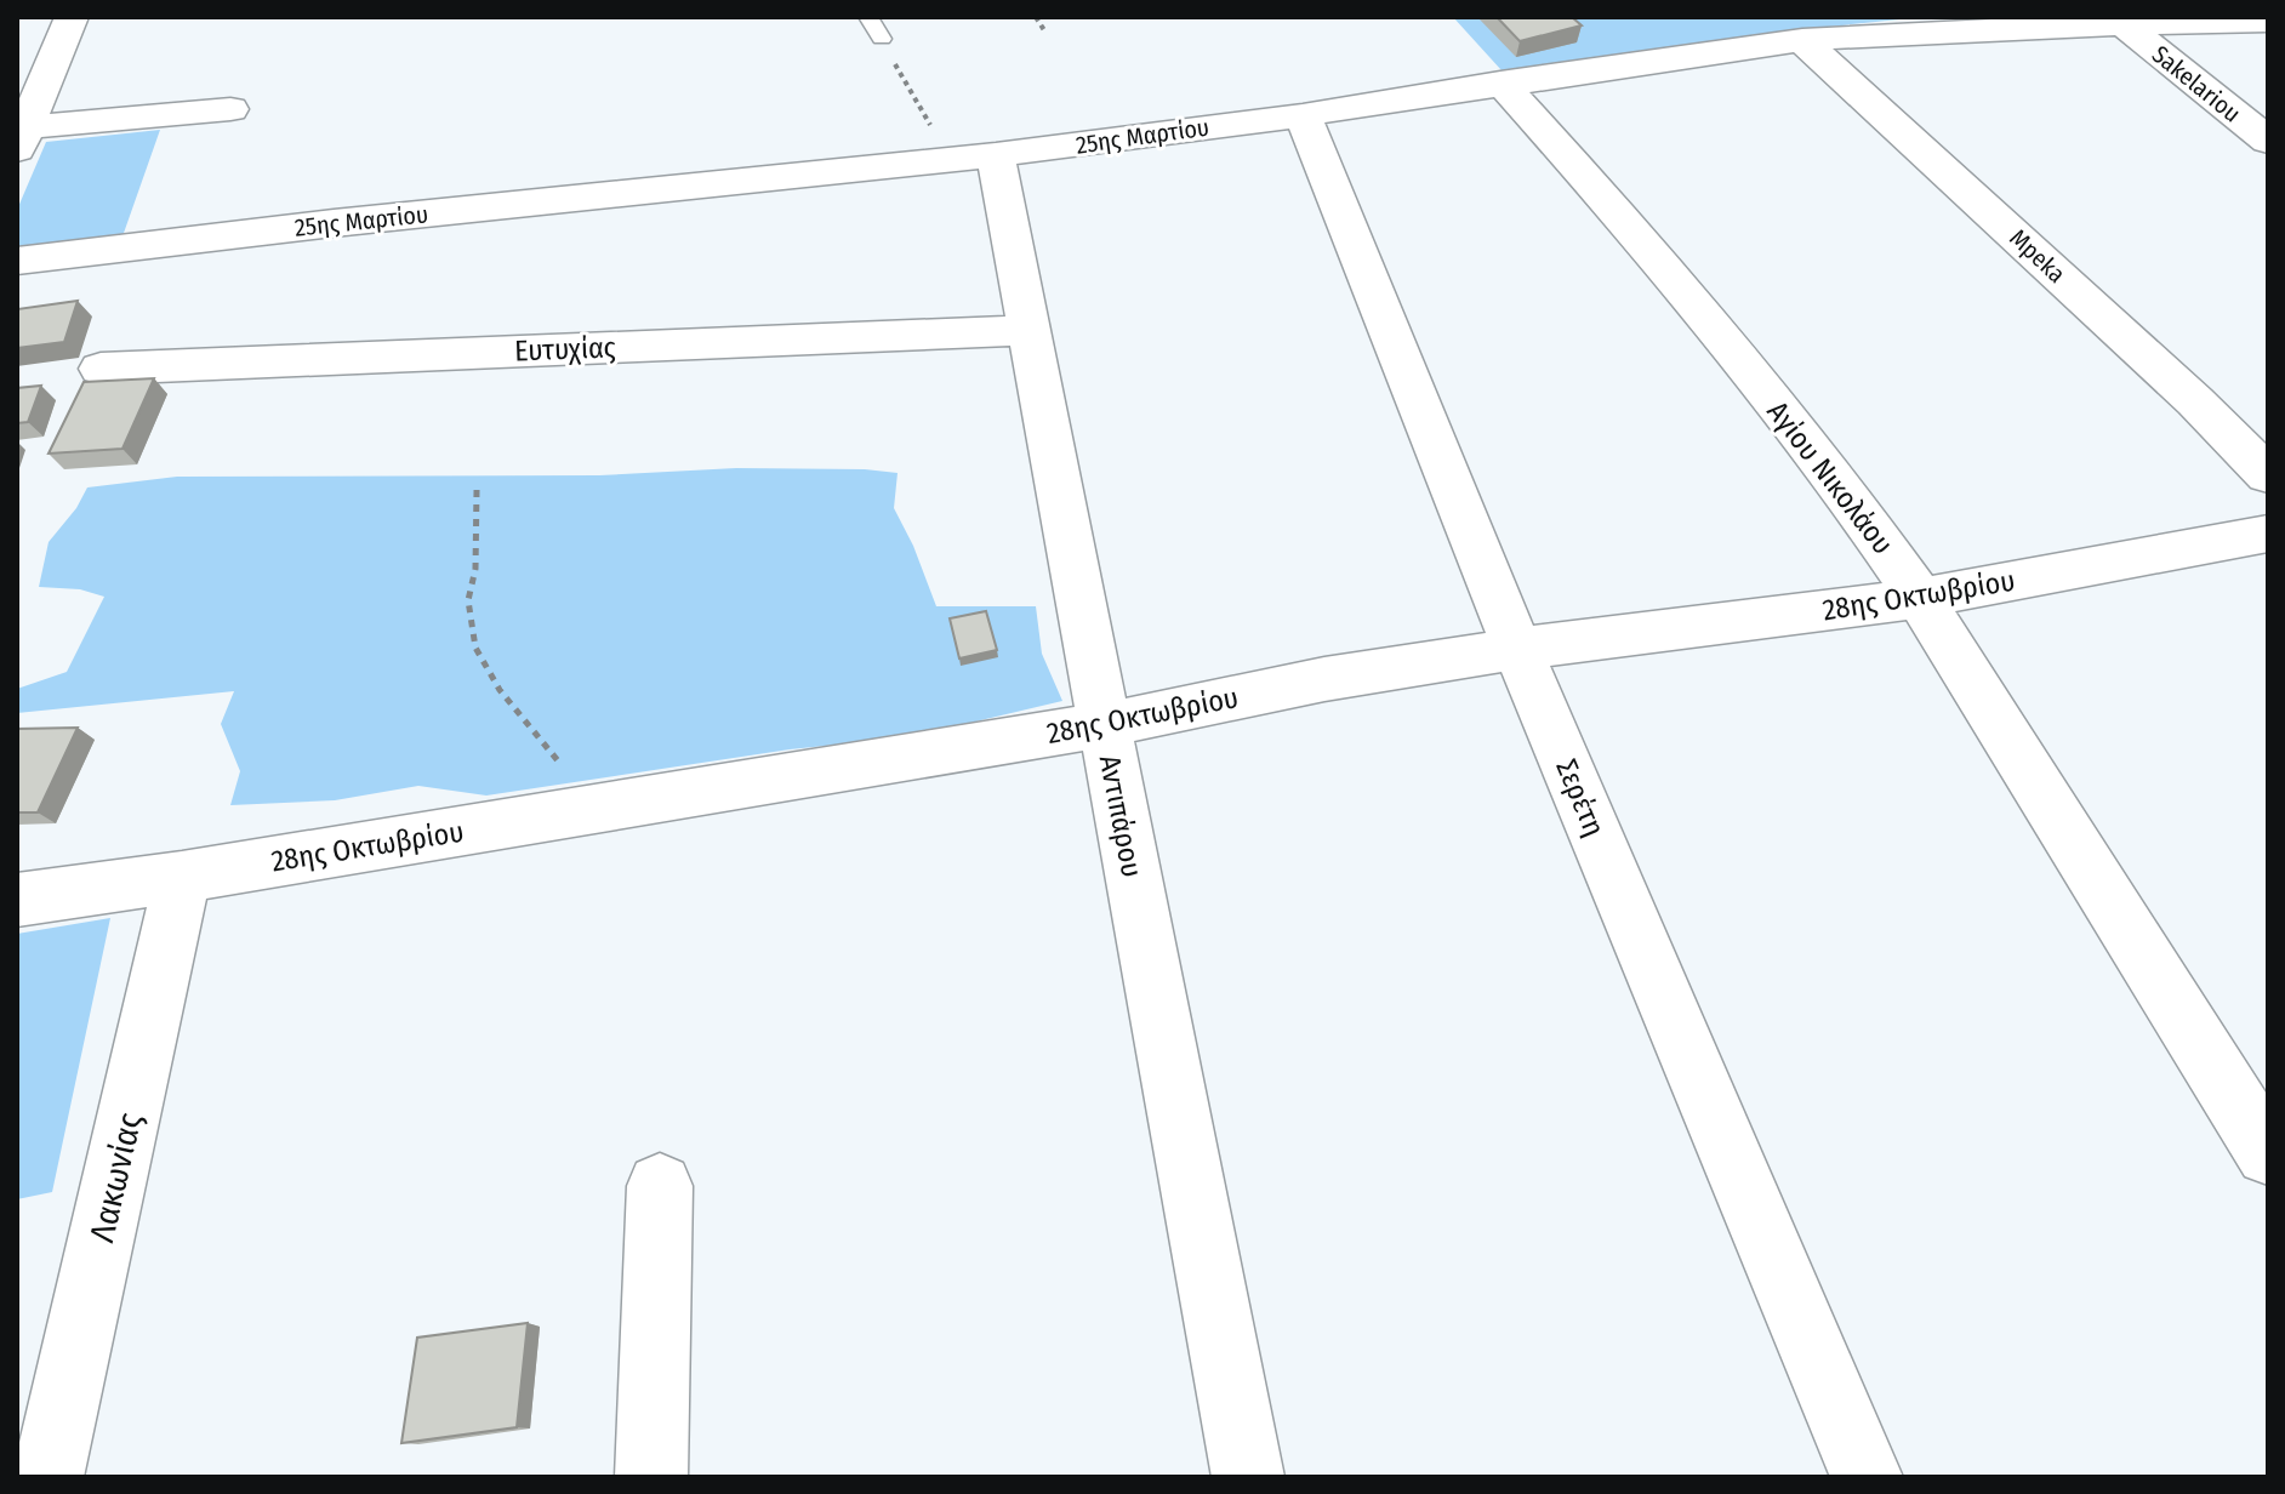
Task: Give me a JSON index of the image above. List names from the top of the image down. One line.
{"streets":{"street":["Sakelariou","25ης Μαρτίου","Mpeka","Ευτυχίας","Αγίου Νικολάου","28ης Οκτωβρίου","Σερέτη","Αντιπάρου","Λακωνίας"]},"crossings":[["Sakelariou","25ης Μαρτίου"],["25ης Μαρτίου","Mpeka"],["25ης Μαρτίου","Αγίου Νικολάου"],["25ης Μαρτίου","Σερέτη"],["25ης Μαρτίου","Αντιπάρου"],["Ευτυχίας","Αντιπάρου"],["Αγίου Νικολάου","28ης Οκτωβρίου"],["28ης Οκτωβρίου","Σερέτη"],["28ης Οκτωβρίου","Αντιπάρου"],["28ης Οκτωβρίου","Λακωνίας"]]}
